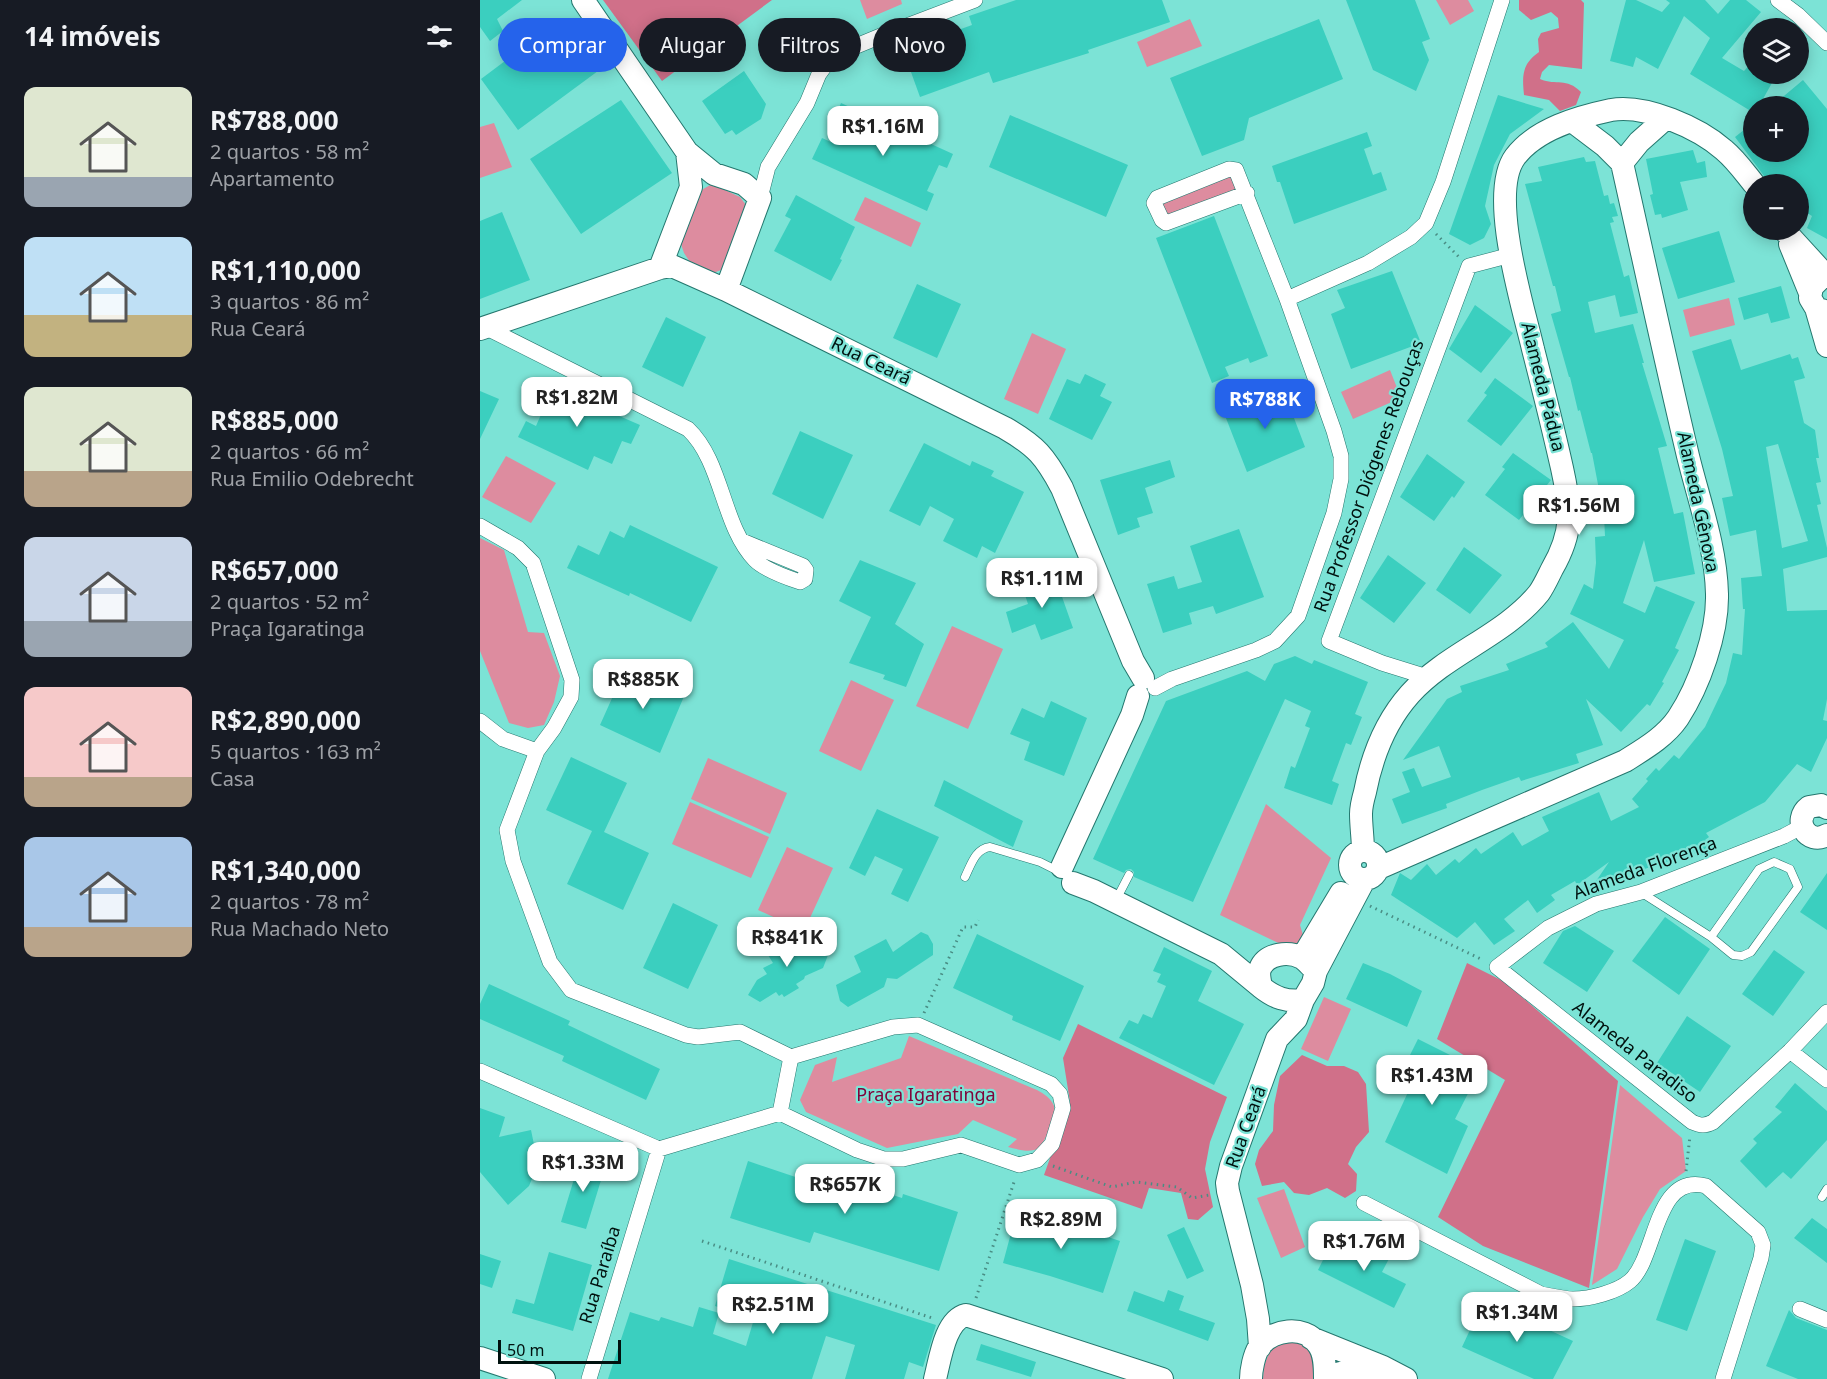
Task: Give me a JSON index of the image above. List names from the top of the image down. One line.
{"streets":{"street":["Rua Ceará","Alameda Pádua","Rua Professor Diógenes Rebouças","Alameda Gênova","Alameda Florença","Alameda Paradiso","Rua Paraíba"]},"crossings":[["Alameda Pádua","Rua Professor Diógenes Rebouças"],["Alameda Pádua","Alameda Gênova"],["Alameda Florença","Alameda Paradiso"]],"parks":["Praça Igaratinga"],"scale_bar":"50 m","page":{"heading":"14 imóveis","map_buttons":["+","−"],"chip":["Comprar","Alugar","Filtros","Novo"],"list":[{"name":"R$788,000","note":"2 quartos · 58 m² · Apartamento"},{"name":"R$1,110,000","note":"3 quartos · 86 m² · Rua Ceará"},{"name":"R$885,000","note":"2 quartos · 66 m² · Rua Emilio Odebrecht"},{"name":"R$657,000","note":"2 quartos · 52 m² · Praça Igaratinga"},{"name":"R$2,890,000","note":"5 quartos · 163 m² · Casa"},{"name":"R$1,340,000","note":"2 quartos · 78 m² · Rua Machado Neto"}],"price":["R$1.16M","R$1.82M","R$788K","R$1.56M","R$1.11M","R$885K","R$841K","R$1.43M","R$1.33M","R$657K","R$2.89M","R$1.76M","R$2.51M","R$1.34M"],"scale":"50 m"}}
